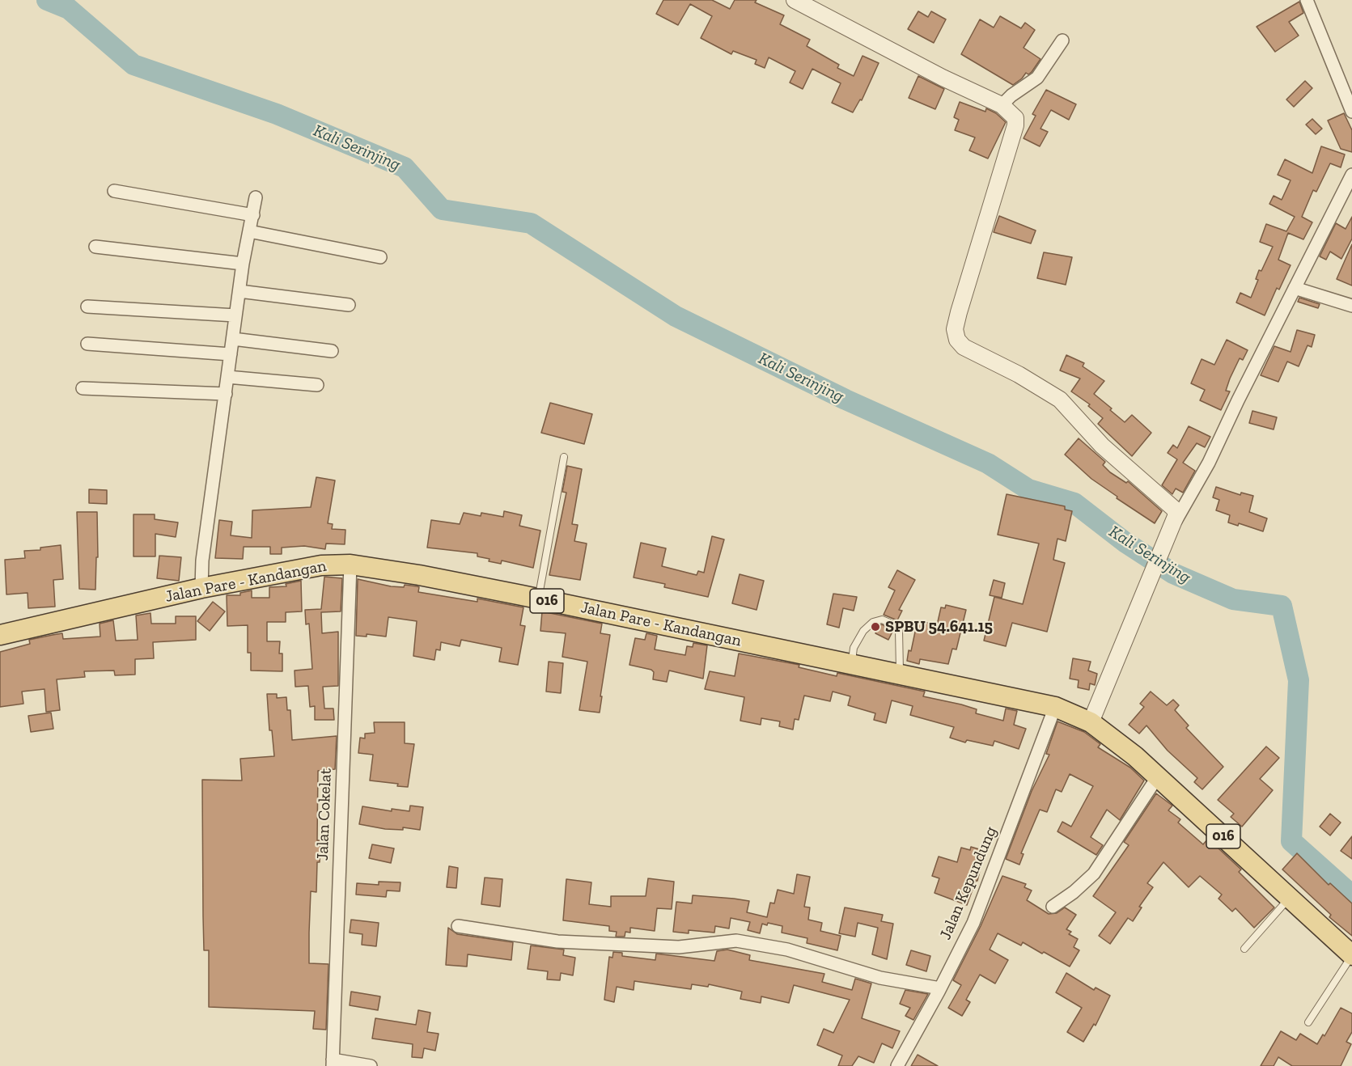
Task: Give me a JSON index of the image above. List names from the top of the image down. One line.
{"streets":{"main road":["Jalan Pare - Kandangan","016"],"street":["Jalan Cokelat","Jalan Kepundung"]},"crossings":[["Jalan Pare - Kandangan","016"],["Jalan Pare - Kandangan","Jalan Cokelat"],["Jalan Pare - Kandangan","Jalan Kepundung"]],"water":["Kali Serinjing"],"places":["SPBU 54.641.15"]}
